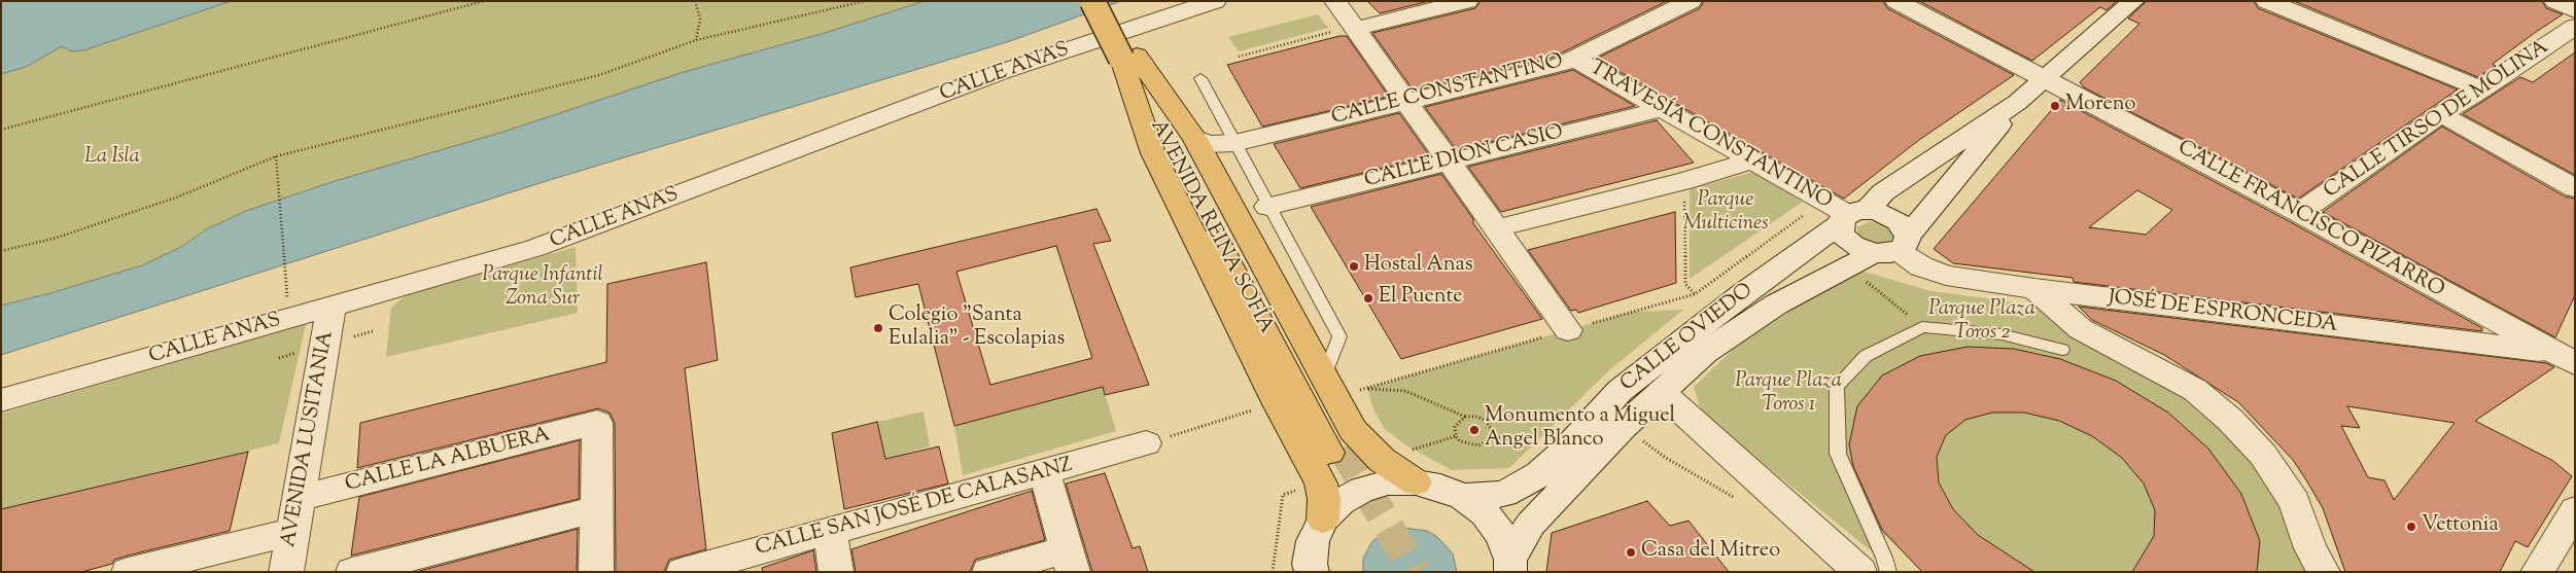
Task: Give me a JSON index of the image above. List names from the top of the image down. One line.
{"streets":{"highway":["AVENIDA REINA SOFÍA"],"street":["CALLE ANAS","CALLE CONSTANTINO","CALLE TIRSO DE MOLINA","TRAVESÍA CONSTANTINO","CALLE DION CASIO","CALLE FRANCISCO PIZARRO","JOSÉ DE ESPRONCEDA","CALLE OVIEDO","AVENIDA LUSITANIA","CALLE LA ALBUERA","CALLE SAN JOSÉ DE CALASANZ"]},"crossings":[["CALLE ANAS","AVENIDA LUSITANIA"],["CALLE CONSTANTINO","TRAVESÍA CONSTANTINO"],["CALLE TIRSO DE MOLINA","CALLE FRANCISCO PIZARRO"],["TRAVESÍA CONSTANTINO","CALLE DION CASIO"],["TRAVESÍA CONSTANTINO","JOSÉ DE ESPRONCEDA"],["TRAVESÍA CONSTANTINO","CALLE OVIEDO"],["CALLE FRANCISCO PIZARRO","JOSÉ DE ESPRONCEDA"],["CALLE FRANCISCO PIZARRO","CALLE OVIEDO"],["JOSÉ DE ESPRONCEDA","CALLE OVIEDO"],["AVENIDA LUSITANIA","CALLE LA ALBUERA"]],"parks":["La Isla","Parque Multicines","Parque Infantil Zona Sur","Parque Plaza Toros 2","Parque Plaza Toros 1"],"places":["Moreno","Hostal Anas","El Puente","Colegio \"Santa Eulalia\" - Escolapias","Monumento a Miguel Angel Blanco","Vettonia","Casa del Mitreo"]}
